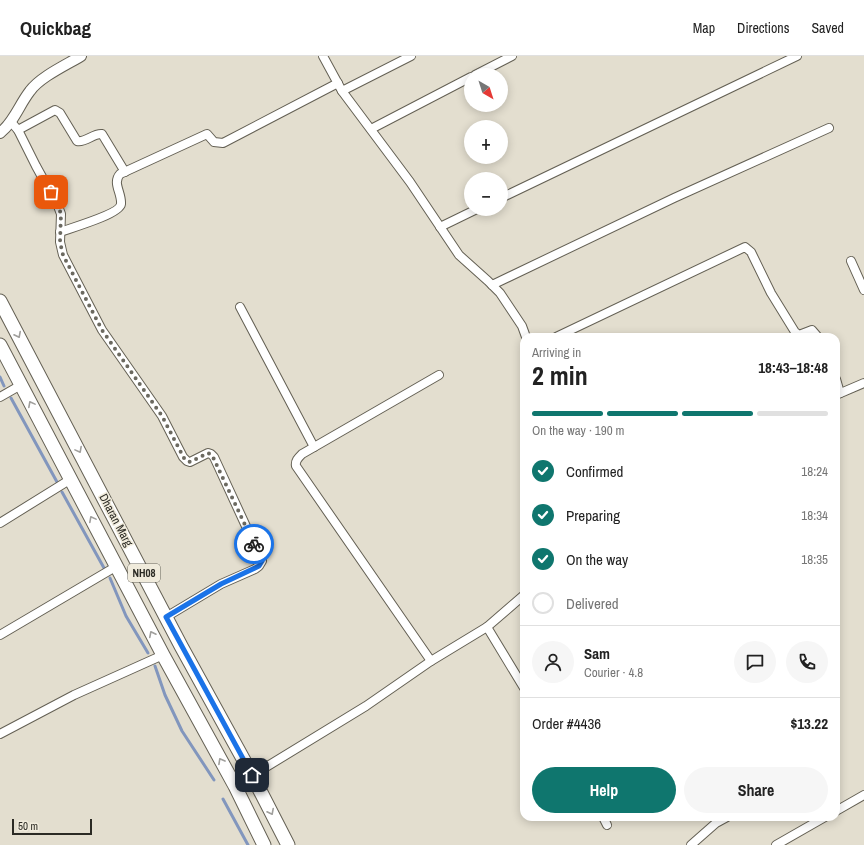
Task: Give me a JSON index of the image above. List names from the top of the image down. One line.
{"streets":{"main road":["Dharan Marg","NH08"]},"scale_bar":"50 m","north":"bottom right","page":{"header":"Quickbag","nav":["Map","Directions","Saved"],"map_buttons":["+","−"],"heading":["2 min","Arriving in","18:43–18:48"],"panel":["Sam","Courier · 4.8","Order #4436","$13.22"],"bar":"On the way · 190 m","list":[["Confirmed","18:24"],["Preparing","18:34"],["On the way","18:35"],"Delivered"],"buttons":["Help","Share"],"scale":"50 m"}}
